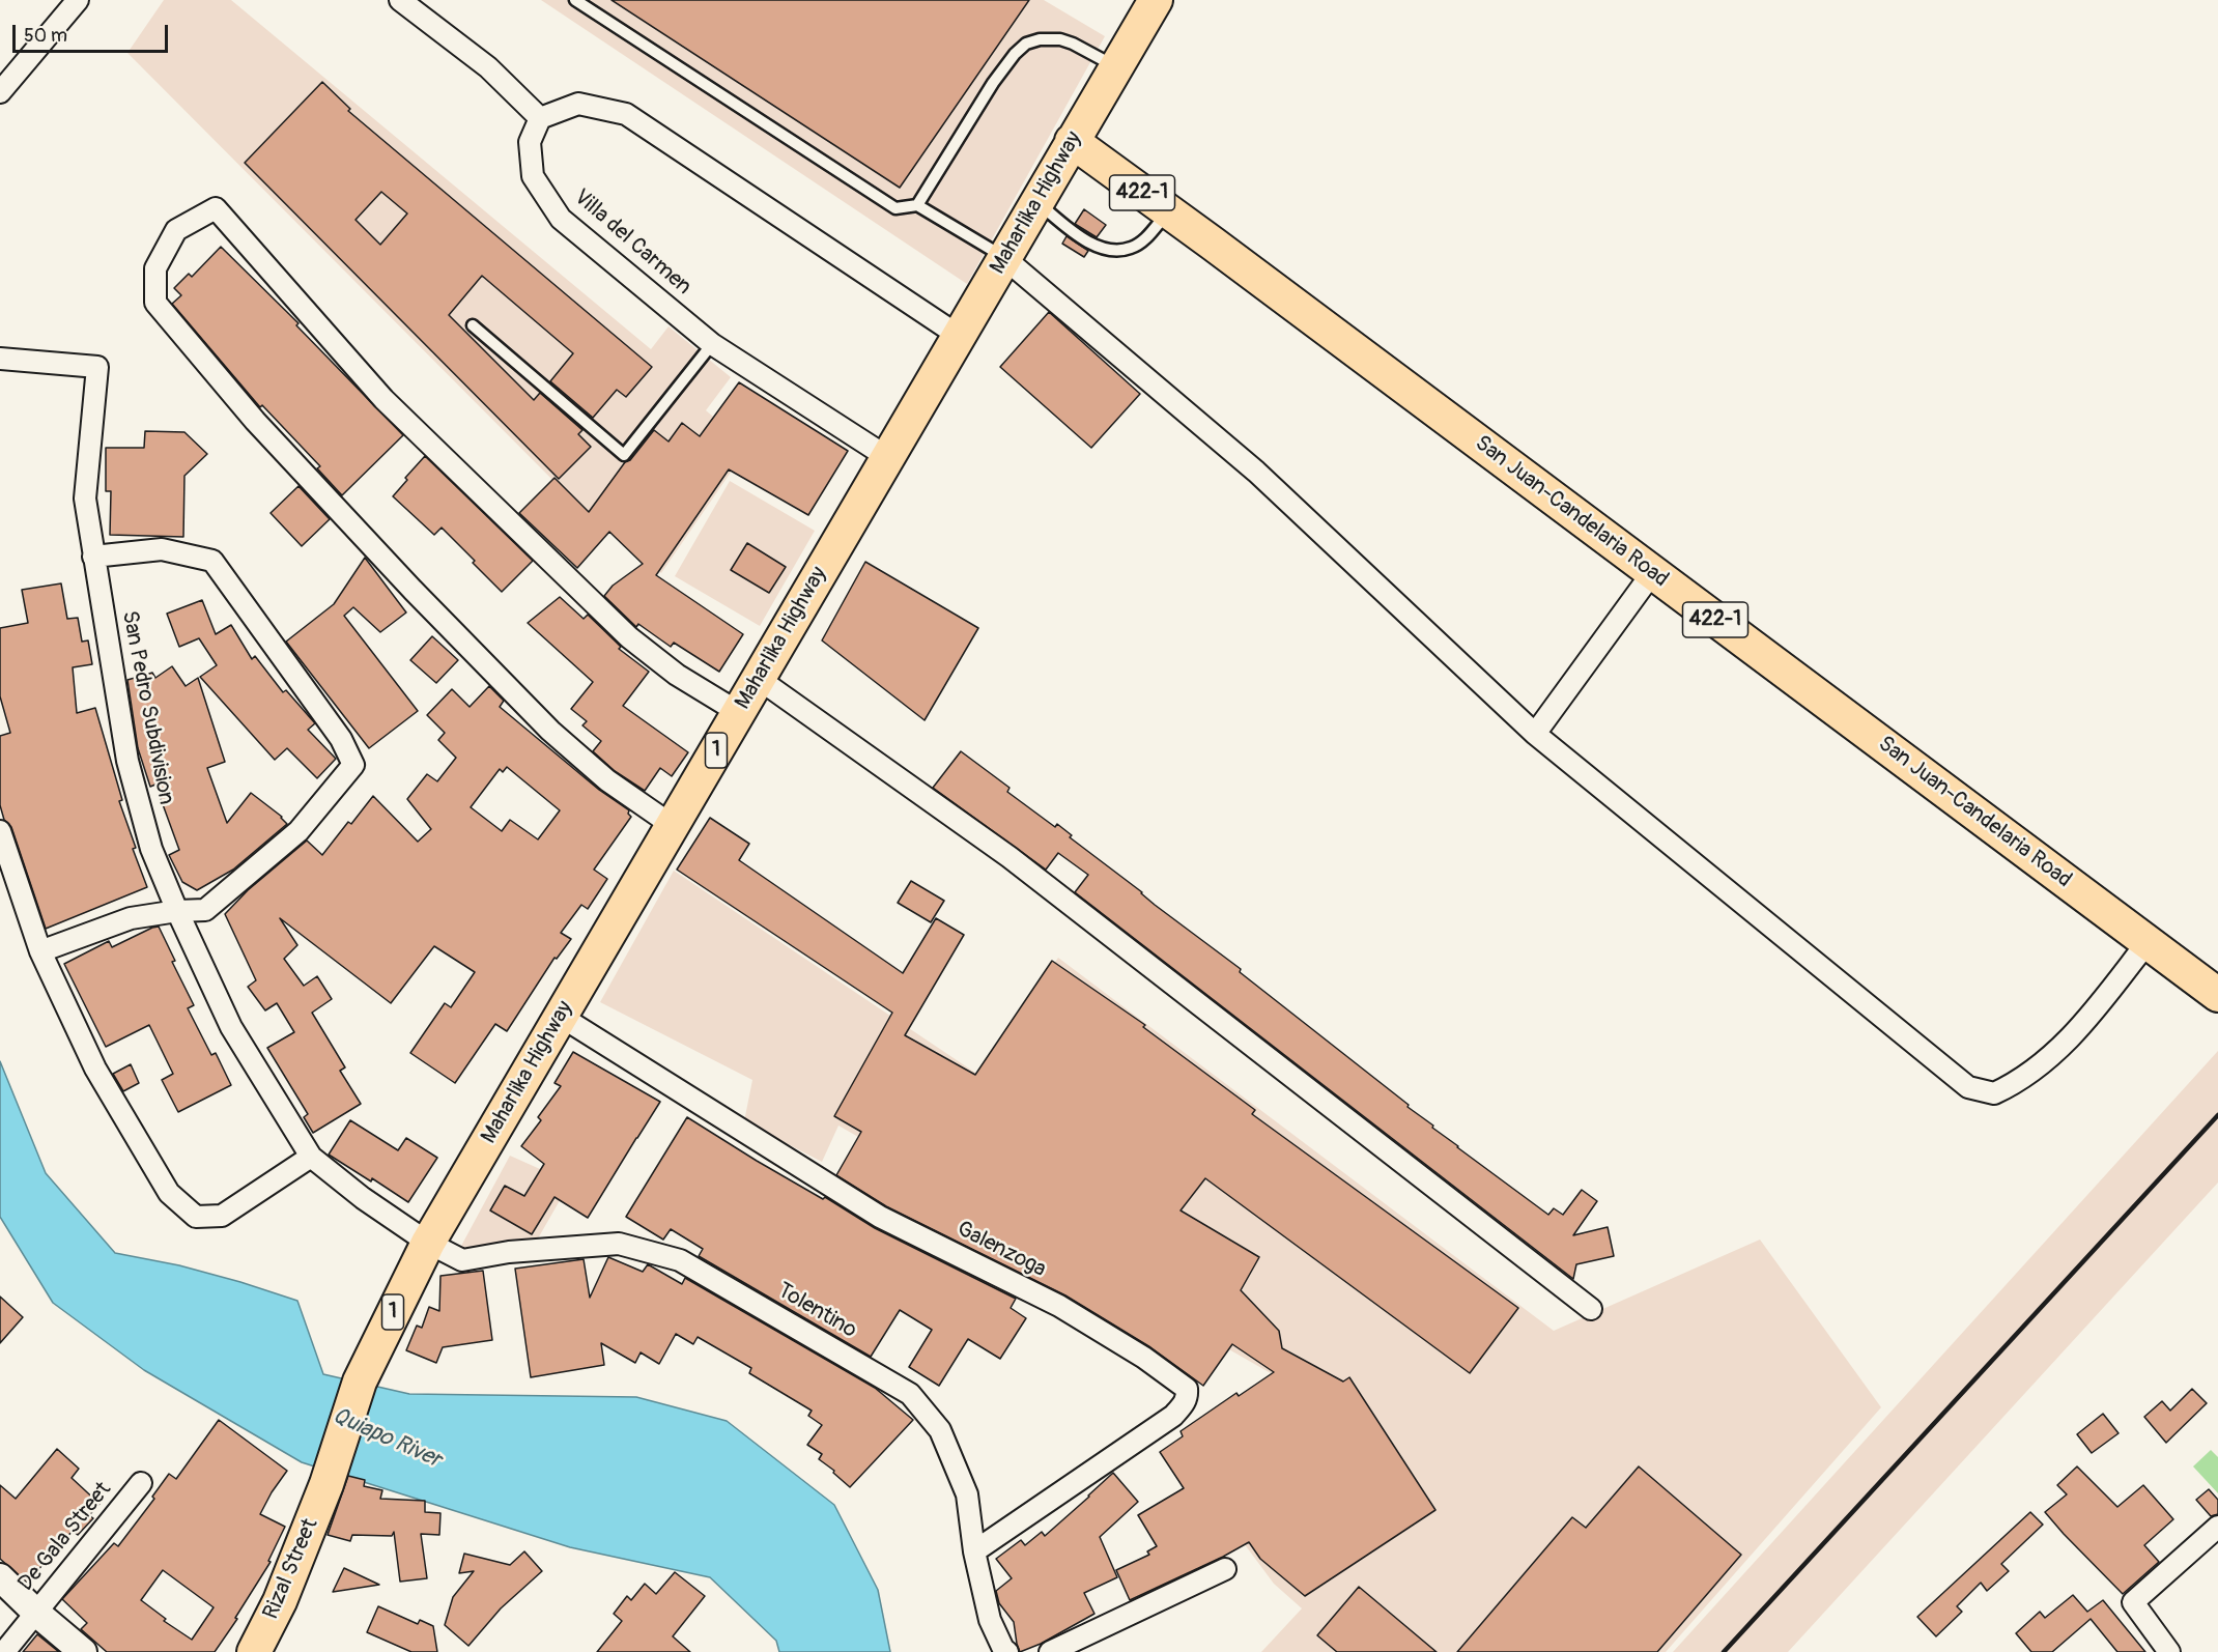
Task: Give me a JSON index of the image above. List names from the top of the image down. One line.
{"streets":{"main road":["422-1","Maharlika Highway","San Juan-Candelaria Road","1","Rizal Street"],"street":["Villa del Carmen","San Pedro Subdivision","Galenzoga","Tolentino","De Gala Street"]},"crossings":[["Maharlika Highway","Villa del Carmen"],["Maharlika Highway","San Juan-Candelaria Road"],["Maharlika Highway","San Pedro Subdivision"],["Maharlika Highway","Galenzoga"],["Maharlika Highway","Tolentino"],["Maharlika Highway","Rizal Street"],["San Pedro Subdivision","Tolentino"],["Galenzoga","Tolentino"]],"water":["Quiapo River"],"scale_bar":"50 m"}
